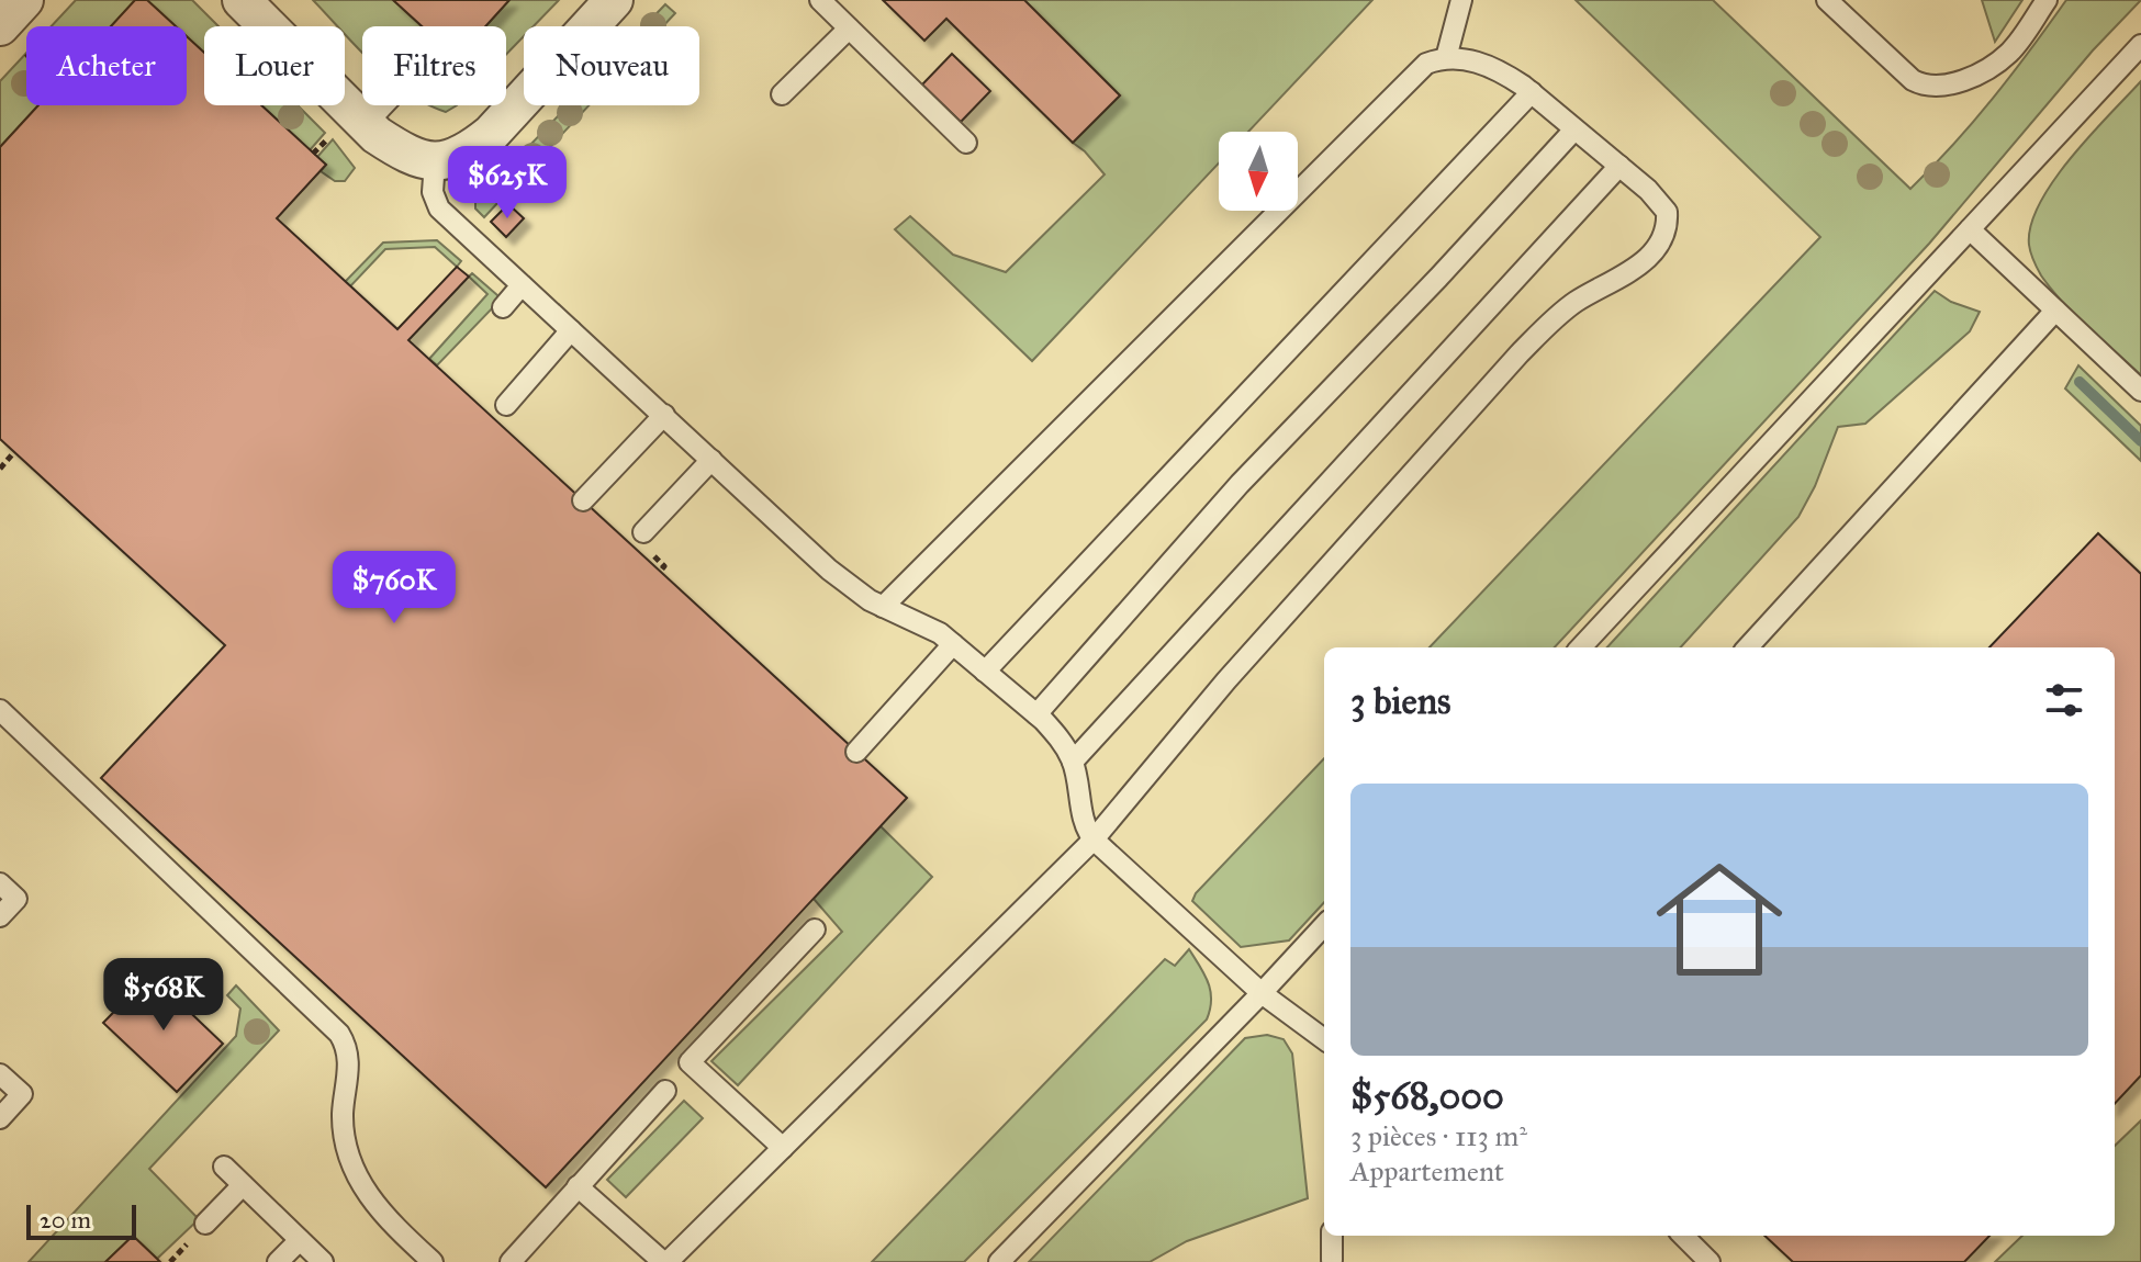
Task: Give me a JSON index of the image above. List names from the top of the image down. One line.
{"scale_bar":"20 m","north":"bottom","page":{"chip":["Acheter","Louer","Filtres","Nouveau"],"price":["$625K","$760K","$568K"],"heading":"3 biens","list":[{"name":"$568,000","note":"3 pièces · 113 m² · Appartement"}],"scale":"20 m"}}
